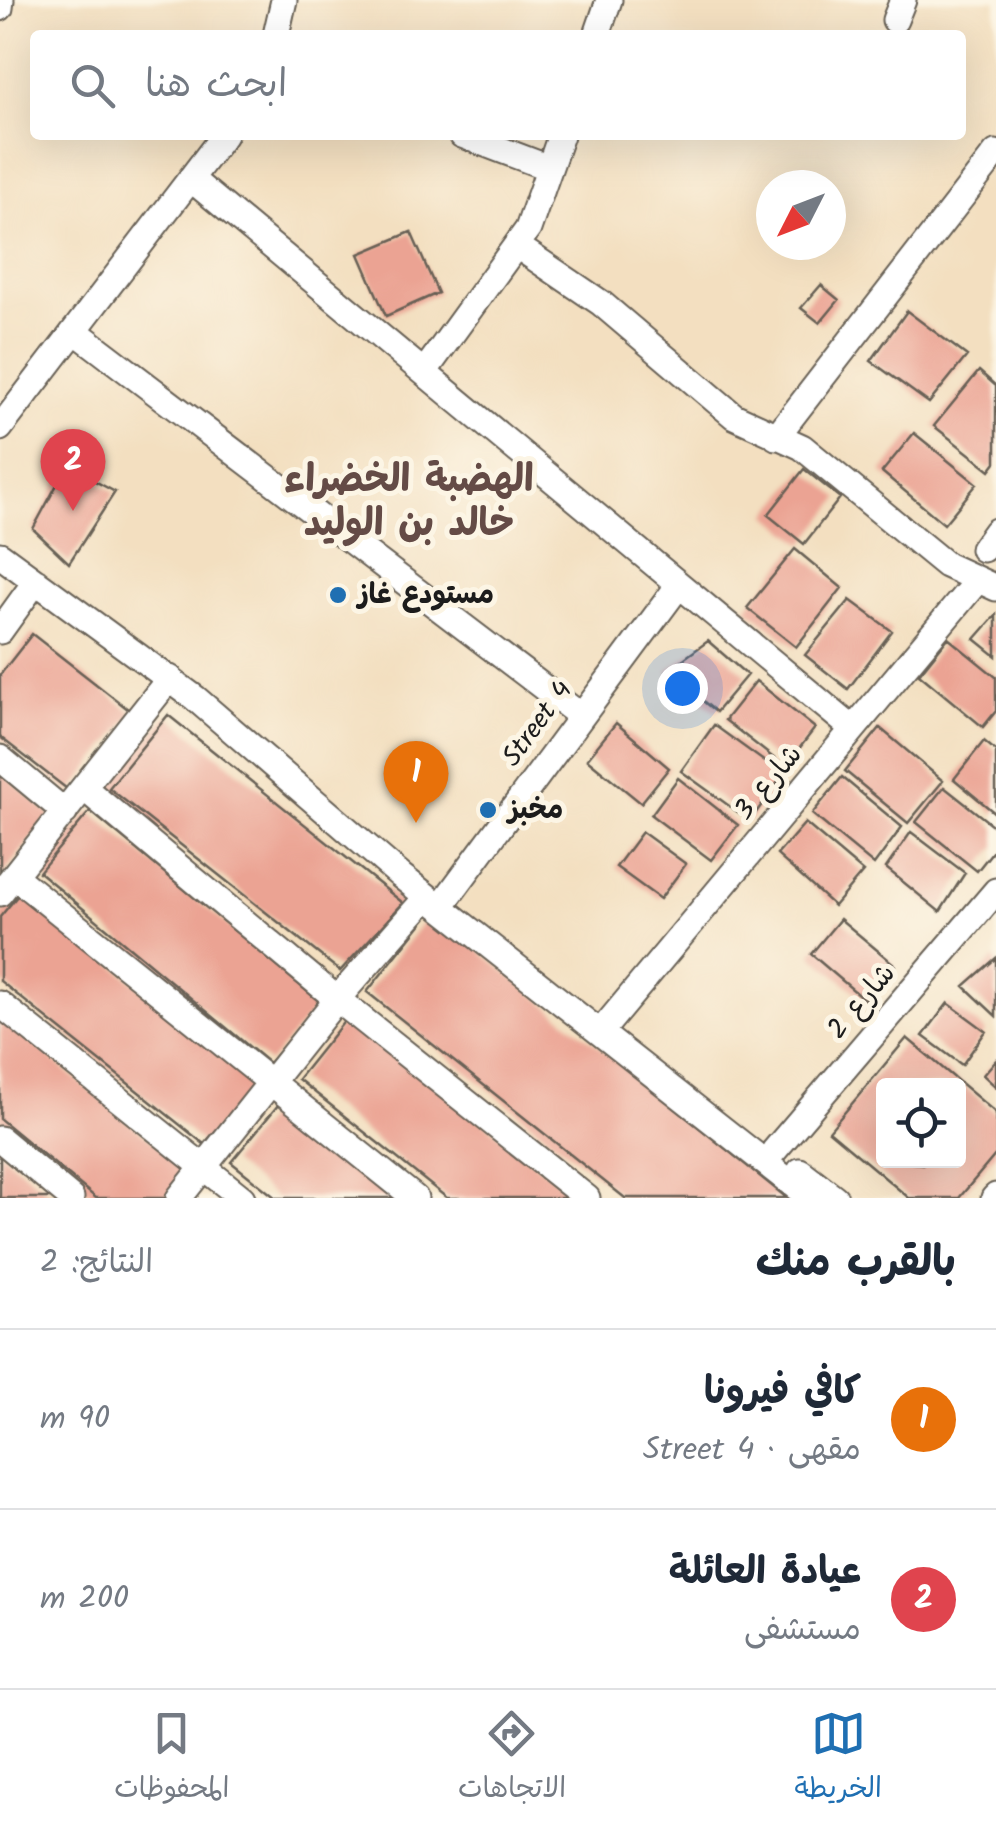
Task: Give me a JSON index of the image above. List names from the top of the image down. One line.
{"streets":{"street":["Street 4","شارع 3","شارع 2"]},"districts":["الهضبة الخضراء خالد بن الوليد"],"places":["مستودع غاز","مخبز"],"north":"bottom left","page":{"search":"ابحث هنا","pins":["2","1"],"heading":["بالقرب منك","النتائج: 2"],"list":[{"mark":"1","name":"كافي فيرونا","note":"مقهى · Street 4","value":"90 m"},{"mark":"2","name":"عيادة العائلة","note":"مستشفى","value":"200 m"}],"nav":["الخريطة","الاتجاهات","المحفوظات"]}}
